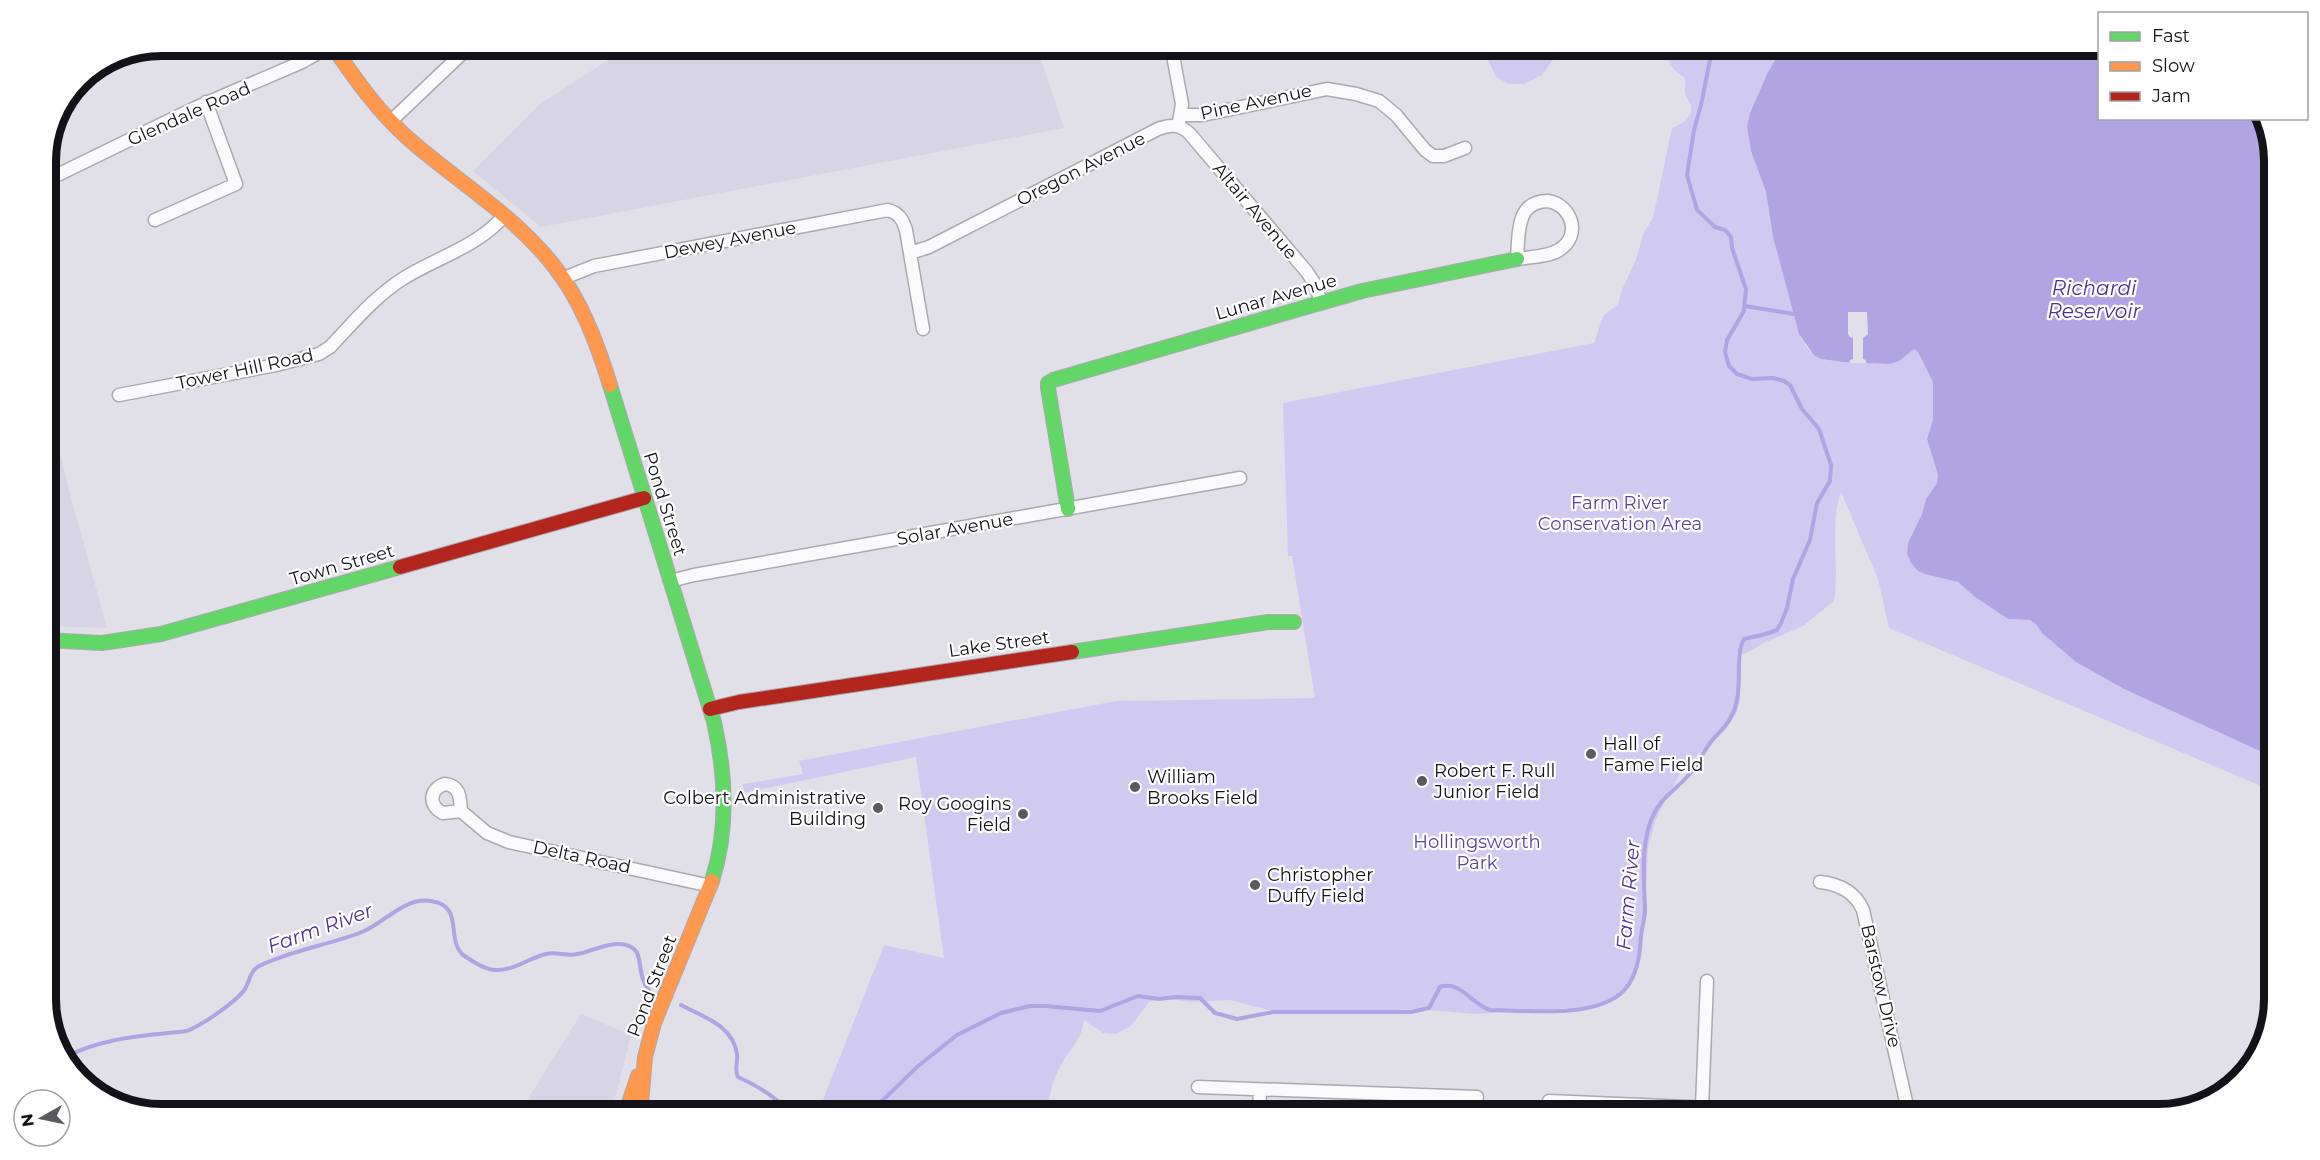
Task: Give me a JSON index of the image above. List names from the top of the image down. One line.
{"streets":{"street":["Pine Avenue","Glendale Road","Oregon Avenue","Altair Avenue","Dewey Avenue","Lunar Avenue","Tower Hill Road","Pond Street","Solar Avenue","Town Street","Lake Street","Delta Road","Barstow Drive"]},"crossings":[["Pine Avenue","Oregon Avenue"],["Pine Avenue","Altair Avenue"],["Oregon Avenue","Altair Avenue"],["Oregon Avenue","Dewey Avenue"],["Altair Avenue","Lunar Avenue"],["Dewey Avenue","Pond Street"],["Lunar Avenue","Solar Avenue"],["Tower Hill Road","Pond Street"],["Pond Street","Solar Avenue"],["Pond Street","Town Street"],["Pond Street","Lake Street"],["Pond Street","Delta Road"]],"water":["Richardi Reservoir","Farm River"],"parks":["Farm River Conservation Area","Hollingsworth Park"],"places":["Hall of Fame Field","Robert F. Rull Junior Field","William Brooks Field","Colbert Administrative Building","Roy Googins Field","Christopher Duffy Field"],"legend":["Fast","Slow","Jam"],"north":"left"}
